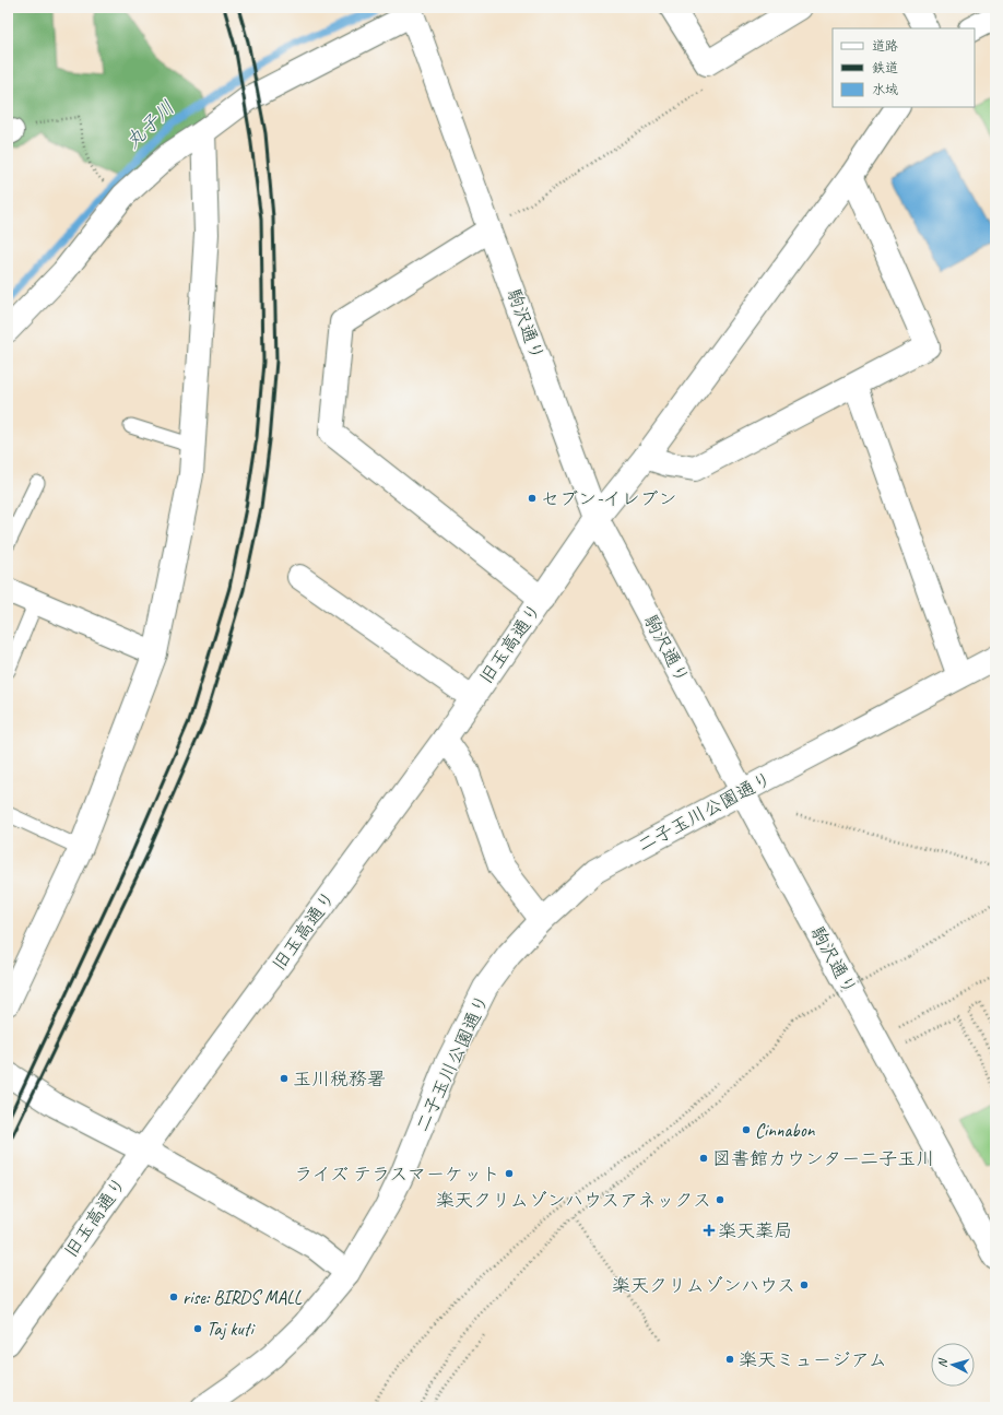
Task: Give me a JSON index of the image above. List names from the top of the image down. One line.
{"streets":{"street":["駒沢通り","旧玉高通り","二子玉川公園通り"]},"crossings":[["駒沢通り","旧玉高通り"],["駒沢通り","二子玉川公園通り"]],"water":["丸子川"],"places":{"other":["セブン-イレブン","玉川税務署","Cinnabon","図書館カウンター二子玉川","ライズ テラスマーケット","楽天クリムゾンハウスアネックス","楽天クリムゾンハウス","rise: BIRDS MALL","Taj kuti","楽天ミュージアム"],"health":["楽天薬局"]},"legend":["道路","鉄道","水域"],"north":"left"}
